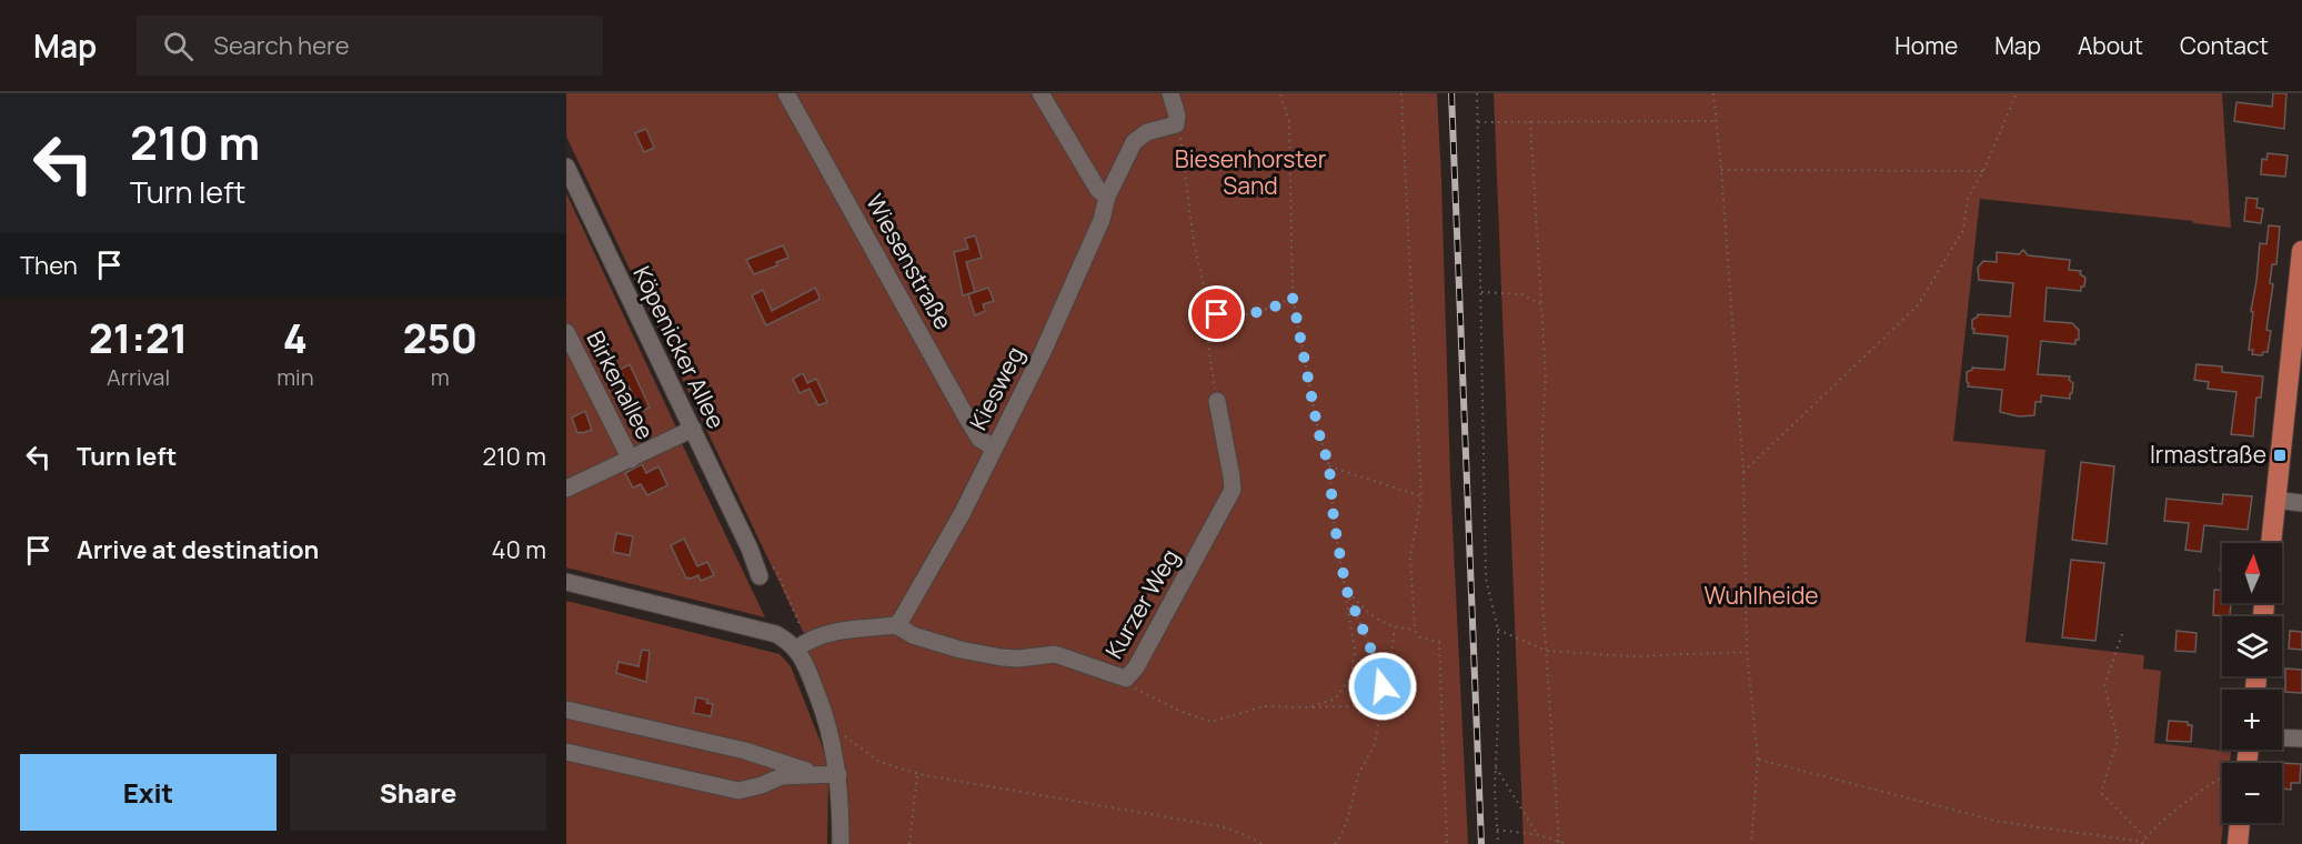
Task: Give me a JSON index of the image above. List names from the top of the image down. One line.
{"streets":{"street":["Wiesenstraße","Köpenicker Allee","Birkenallee","Kiesweg","Kurzer Weg"]},"crossings":[["Wiesenstraße","Kiesweg"],["Köpenicker Allee","Birkenallee"],["Kiesweg","Kurzer Weg"]],"parks":["Biesenhorster Sand","Wuhlheide"],"places":{"transit":["Irmastraße"]},"north":"top","page":{"header":"Map","search":"Search here","nav":["Home","Map","About","Contact"],"turn":["210 m","Turn left"],"then":"Then","eta":["21:21","Arrival","4","min","250","m"],"list":[{"name":"Turn left","value":"210 m"},{"name":"Arrive at destination","value":"40 m"}],"map_buttons":["+","−"],"buttons":["Exit","Share"]}}
